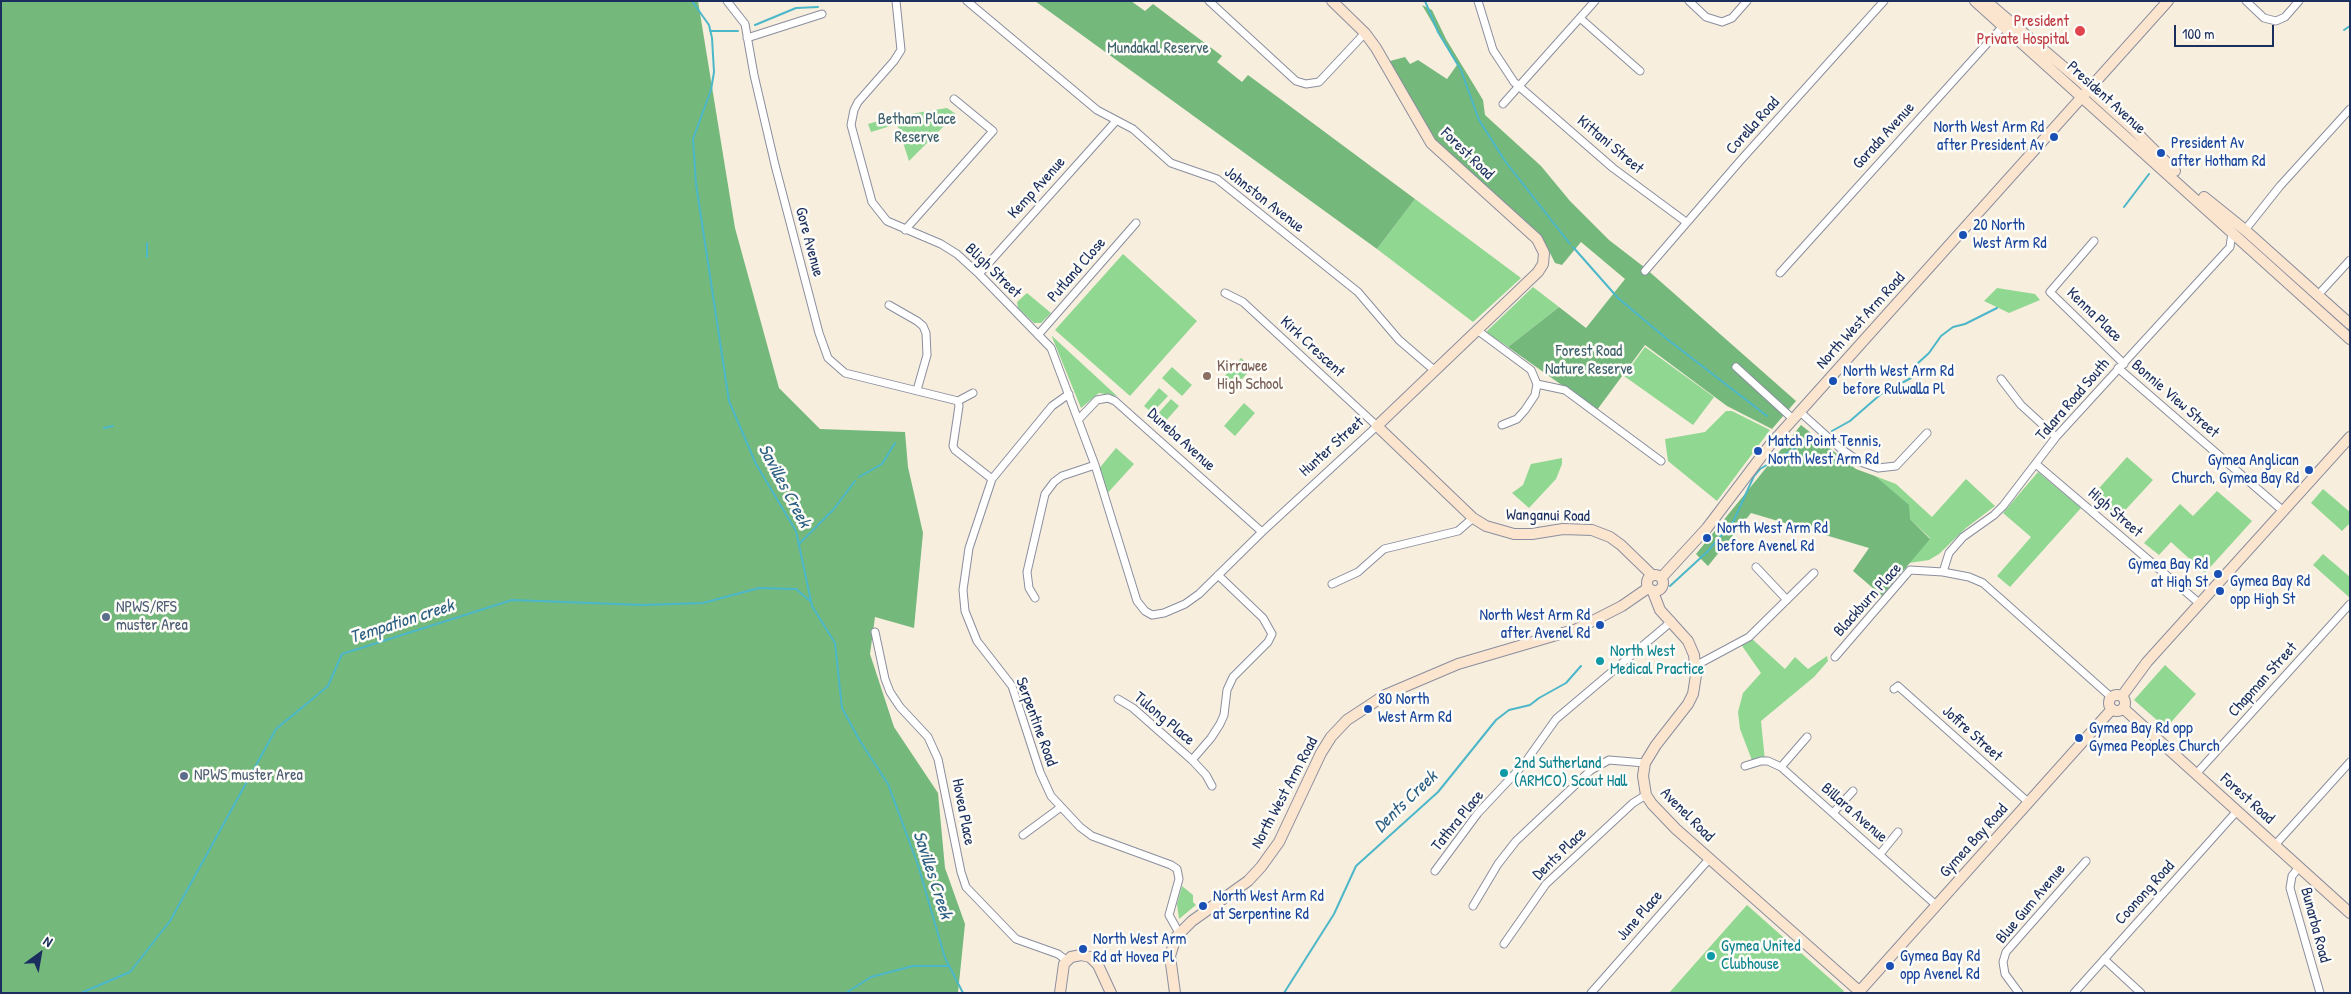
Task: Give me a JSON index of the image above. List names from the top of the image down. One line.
{"streets":{"street":["President Avenue","Corella Road","Gorada Avenue","Kittani Street","Forest Road","Kemp Avenue","Johnston Avenue","Gore Avenue","Putland Close","Bligh Street","Kenna Place","North West Arm Road","Kirk Crescent","Bonnie View Street","Talara Road South","Duneba Avenue","Hunter Street","High Street","Wanganui Road","Blackburn Place","Chapman Street","Tulong Place","Serpentine Road","Joffre Street","Hovea Place","Billara Avenue","Avenel Road","Tathra Place","Gymea Bay Road","Dents Place","Coonong Road","Blue Gum Avenue","June Place","Bunarba Road"]},"crossings":[["President Avenue","Gorada Avenue"],["President Avenue","North West Arm Road"],["Corella Road","Kittani Street"],["Forest Road","Hunter Street"],["Forest Road","Blackburn Place"],["Forest Road","Chapman Street"],["Forest Road","Gymea Bay Road"],["Forest Road","Coonong Road"],["Forest Road","Bunarba Road"],["Kemp Avenue","Johnston Avenue"],["Kemp Avenue","Bligh Street"],["Johnston Avenue","Hunter Street"],["Putland Close","Bligh Street"],["Bligh Street","Duneba Avenue"],["Bligh Street","Hunter Street"],["Bligh Street","Serpentine Road"],["Kenna Place","Bonnie View Street"],["Kenna Place","Talara Road South"],["North West Arm Road","Wanganui Road"],["North West Arm Road","Serpentine Road"],["Kirk Crescent","Hunter Street"],["Kirk Crescent","Wanganui Road"],["Bonnie View Street","Talara Road South"],["Talara Road South","High Street"],["Talara Road South","Blackburn Place"],["Duneba Avenue","Hunter Street"],["Hunter Street","Wanganui Road"],["Hunter Street","Tulong Place"],["Blackburn Place","Gymea Bay Road"],["Joffre Street","Gymea Bay Road"],["Billara Avenue","Gymea Bay Road"],["Avenel Road","Gymea Bay Road"],["Avenel Road","Dents Place"],["Avenel Road","June Place"]],"water":["Savilles Creek","Tempation creek","Dents Creek"],"parks":["Mundakal Reserve","Betham Place Reserve","Forest Road Nature Reserve"],"places":["President Private Hospital","North West Arm Rd after President Av","President Av after Hotham Rd","20 North West Arm Rd","Kirrawee High School","North West Arm Rd before Rulwalla Pl","Match Point Tennis, North West Arm Rd","Gymea Anglican Church, Gymea Bay Rd","North West Arm Rd before Avenel Rd","Gymea Bay Rd at High St","Gymea Bay Rd opp High St","NPWS/RFS muster Area","North West Arm Rd after Avenel Rd","North West Medical Practice","80 North West Arm Rd","Gymea Bay Rd opp Gymea Peoples Church","2nd Sutherland (ARMCO) Scout Hall","NPWS muster Area","North West Arm Rd at Serpentine Rd","North West Arm Rd at Hovea Pl","Gymea United Clubhouse","Gymea Bay Rd opp Avenel Rd"],"scale_bar":"100 m","north":"top right"}
